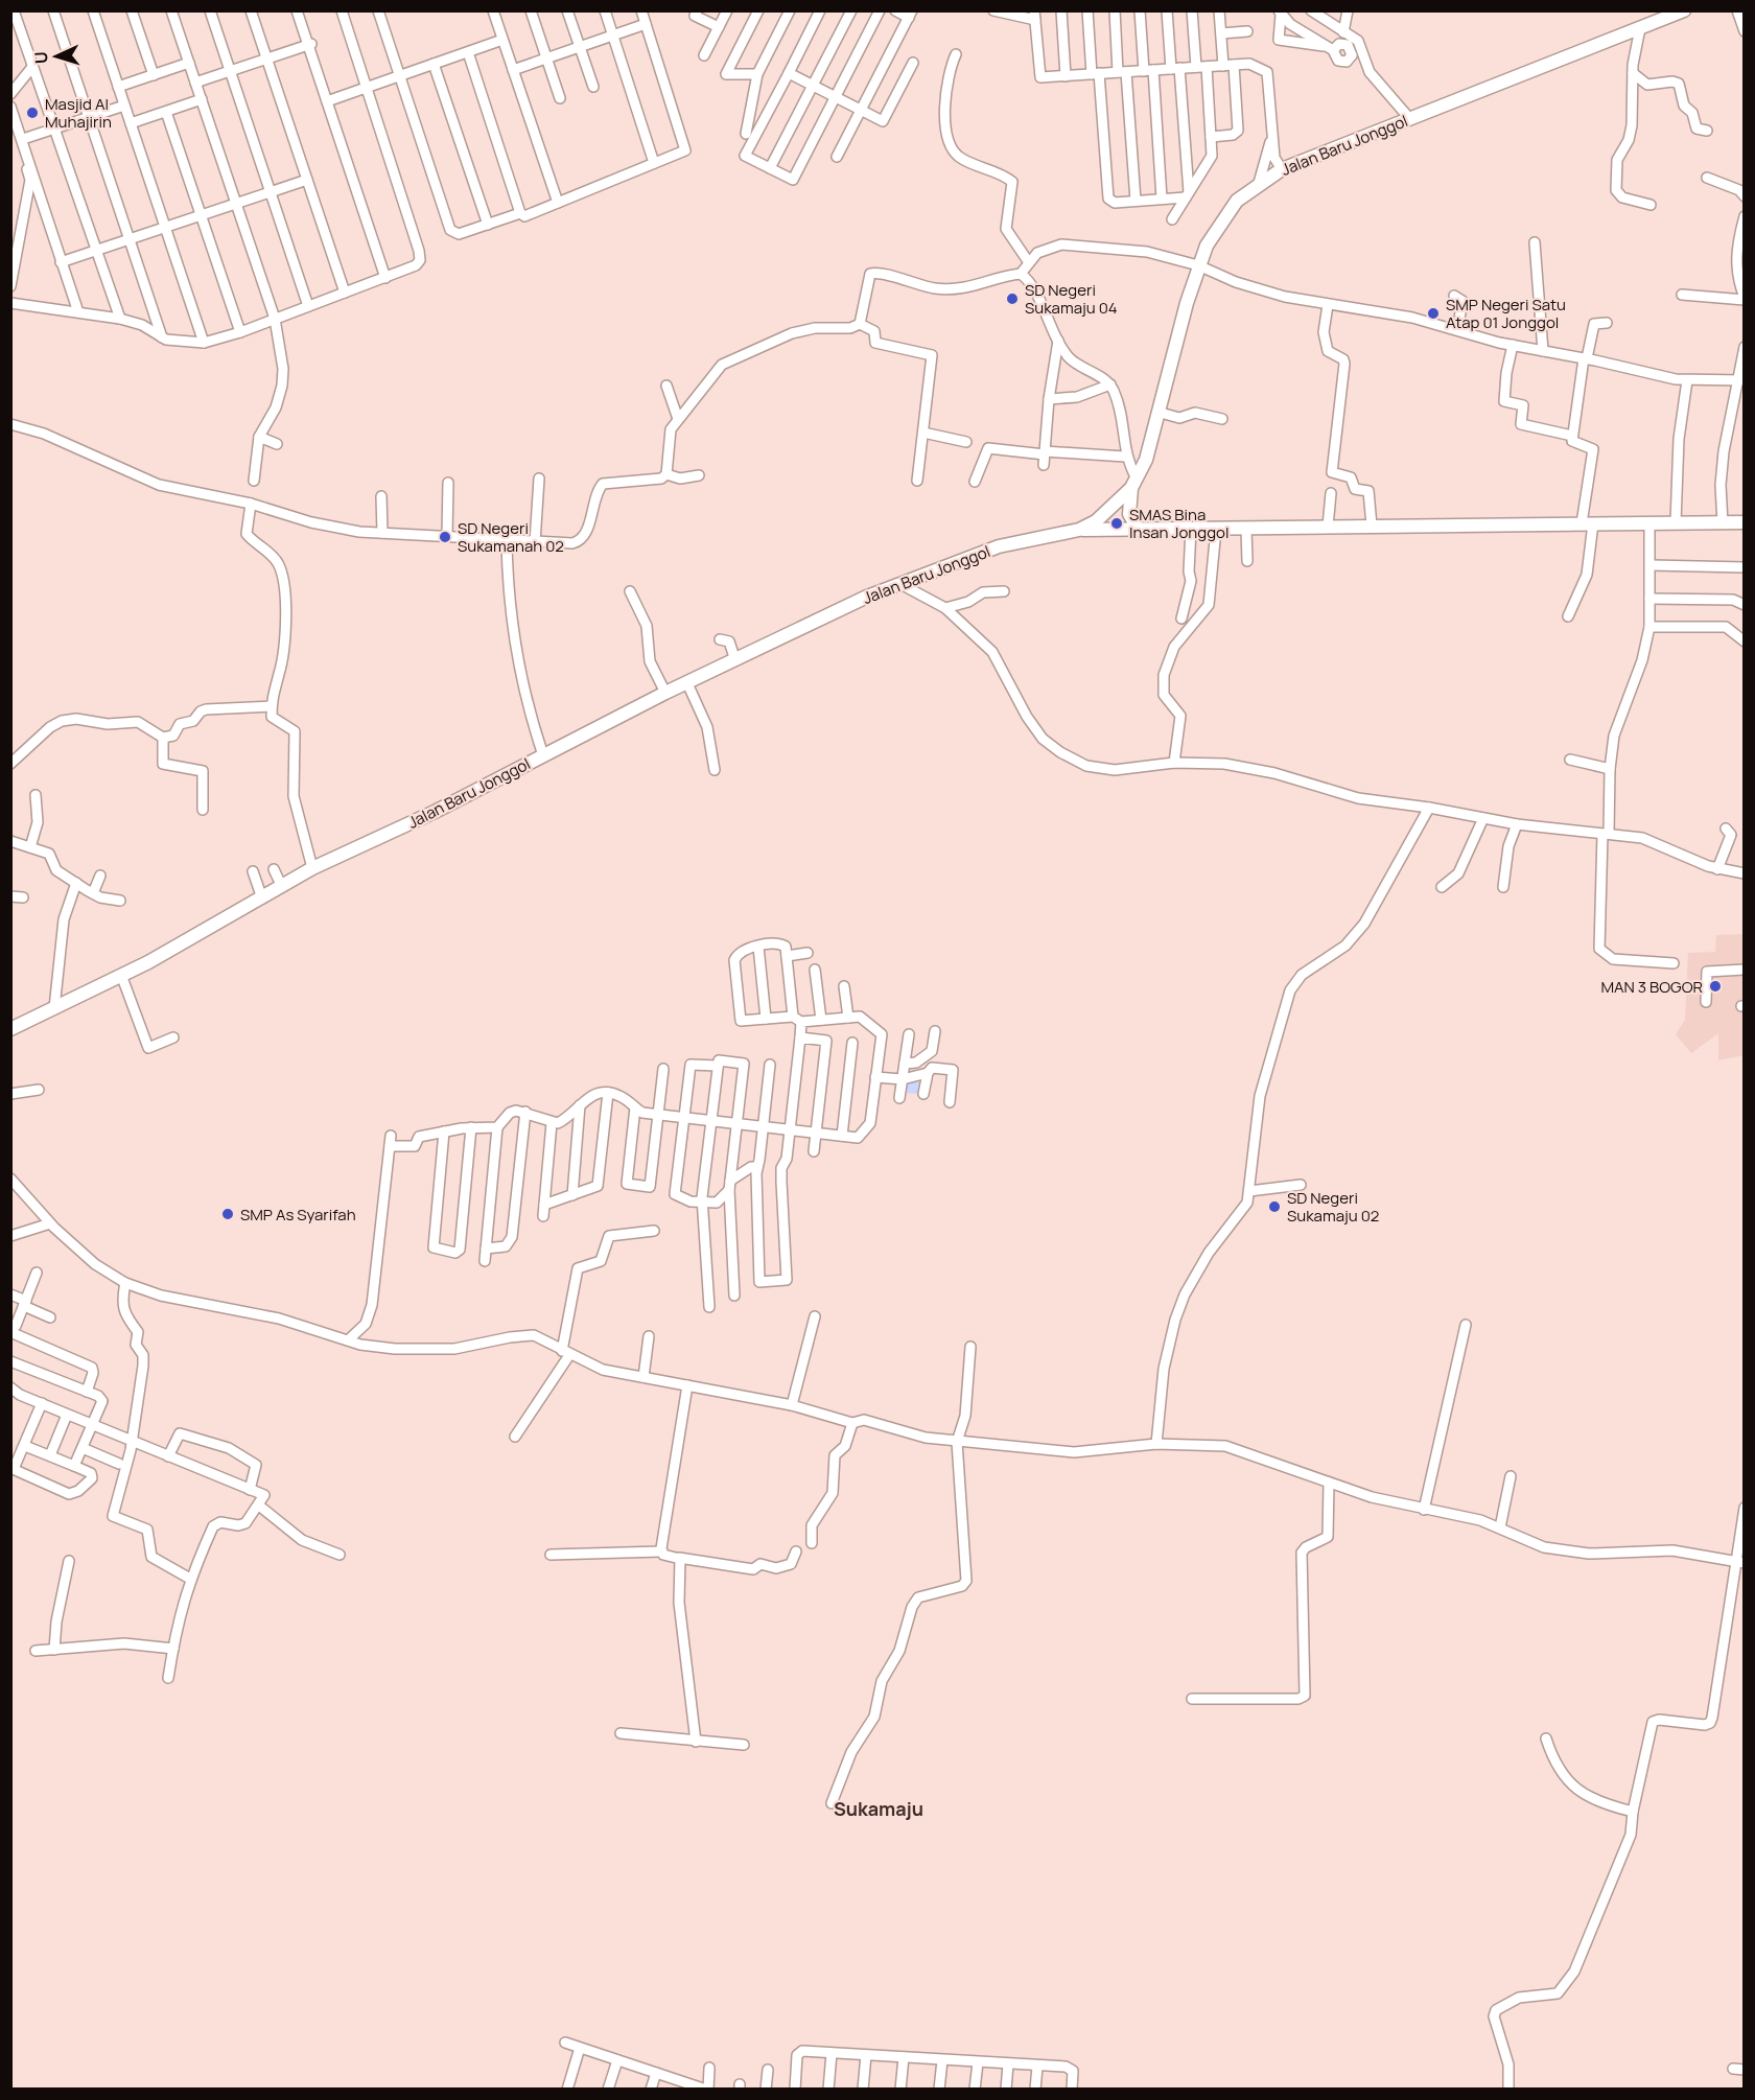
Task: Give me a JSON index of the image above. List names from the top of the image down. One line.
{"streets":{"main road":["Jalan Baru Jonggol"]},"districts":["Sukamaju"],"places":["Masjid Al Muhajirin","SD Negeri Sukamaju 04","SMP Negeri Satu Atap 01 Jonggol","SMAS Bina Insan Jonggol","SD Negeri Sukamanah 02","MAN 3 BOGOR","SD Negeri Sukamaju 02","SMP As Syarifah"],"north":"left"}
